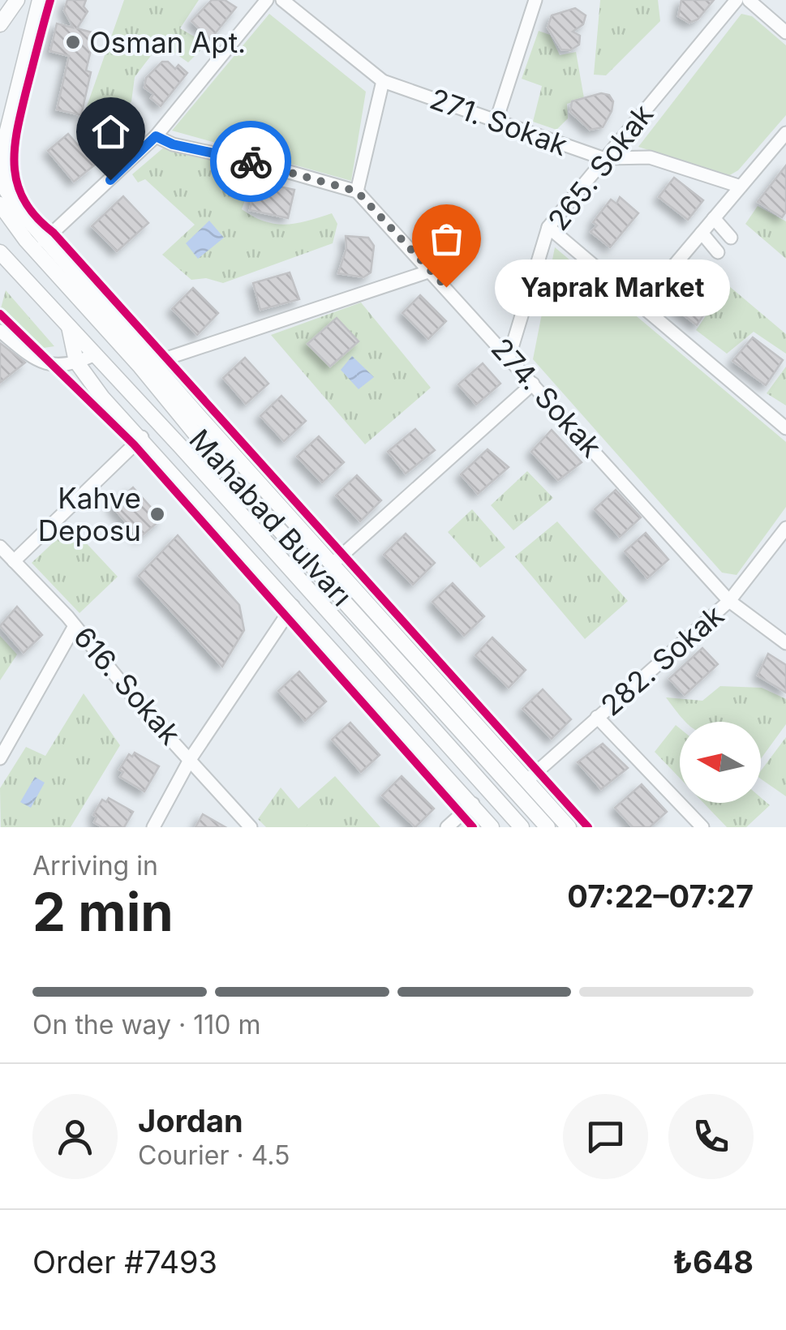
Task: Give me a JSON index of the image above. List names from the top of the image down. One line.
{"streets":{"main road":["Mahabad Bulvarı"],"street":["271. Sokak","265. Sokak","274. Sokak","282. Sokak","616. Sokak"]},"crossings":[["271. Sokak","265. Sokak"],["265. Sokak","274. Sokak"],["274. Sokak","282. Sokak"]],"places":["Osman Apt.","Yaprak Market","Kahve Deposu"],"north":"left","page":{"bubble":"Yaprak Market","heading":["2 min","Arriving in","07:22–07:27"],"panel":["Jordan","Courier · 4.5","Order #7493","₺648"],"bar":"On the way · 110 m"}}
